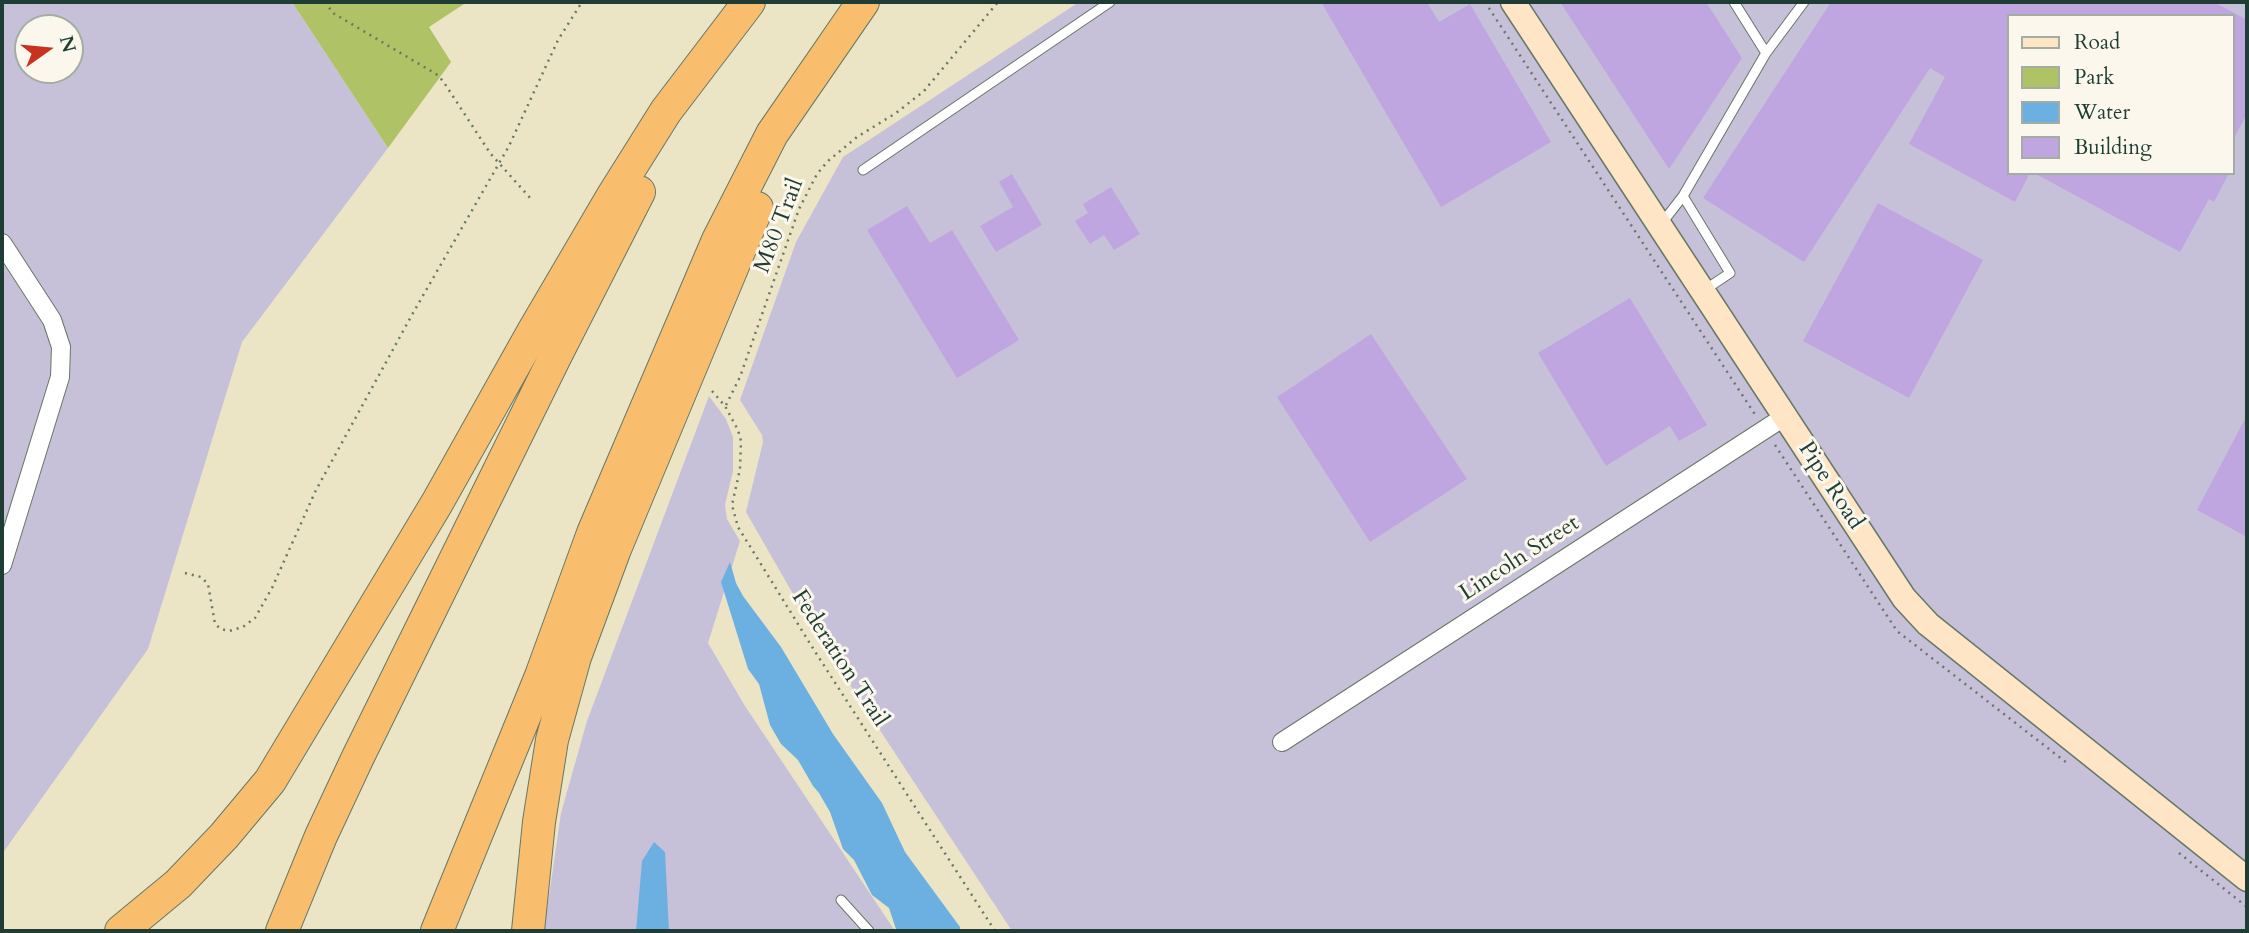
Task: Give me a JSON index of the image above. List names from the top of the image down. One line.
{"streets":{"street":["Pipe Road","Lincoln Street"],"path":["M80 Trail","Federation Trail"]},"crossings":[["M80 Trail","Federation Trail"],["Pipe Road","Lincoln Street"]],"legend":["Road","Park","Water","Building"],"north":"right"}
